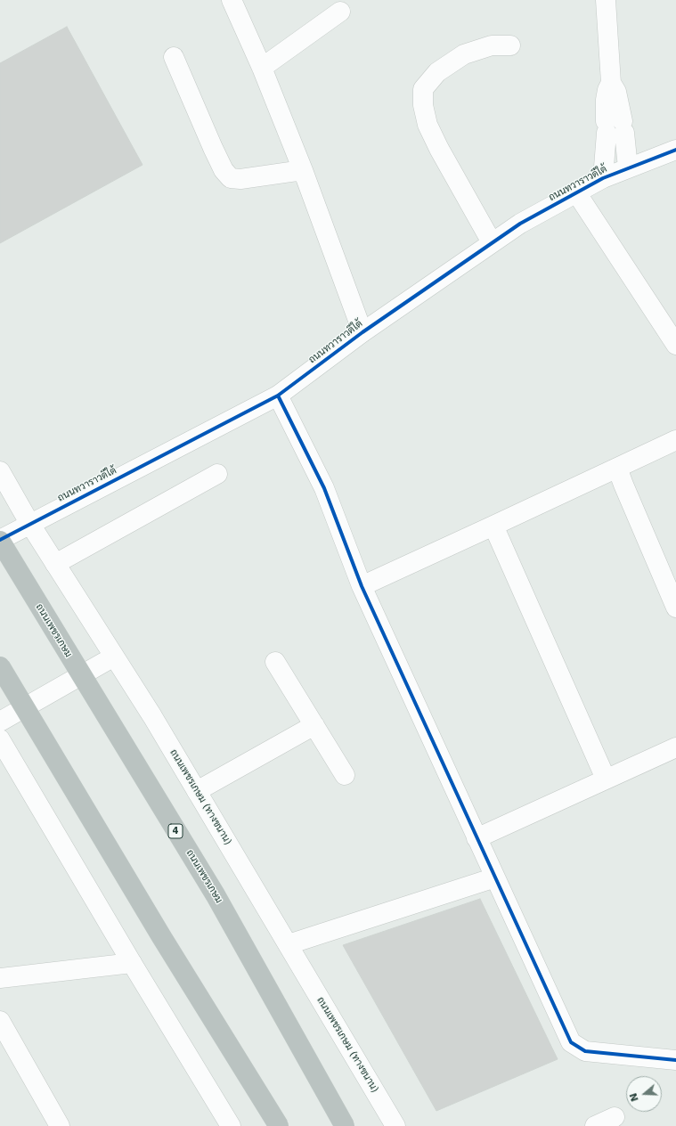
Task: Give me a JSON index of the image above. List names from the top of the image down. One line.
{"streets":{"highway":["ถนนเพชรเกษม","4"],"street":["ถนนทวาราวดีใต้","ถนนเพชรเกษม (ทางขนาน)"]},"crossings":[["ถนนทวาราวดีใต้","ถนนเพชรเกษม"],["ถนนทวาราวดีใต้","ถนนเพชรเกษม (ทางขนาน)"]],"north":"left"}
